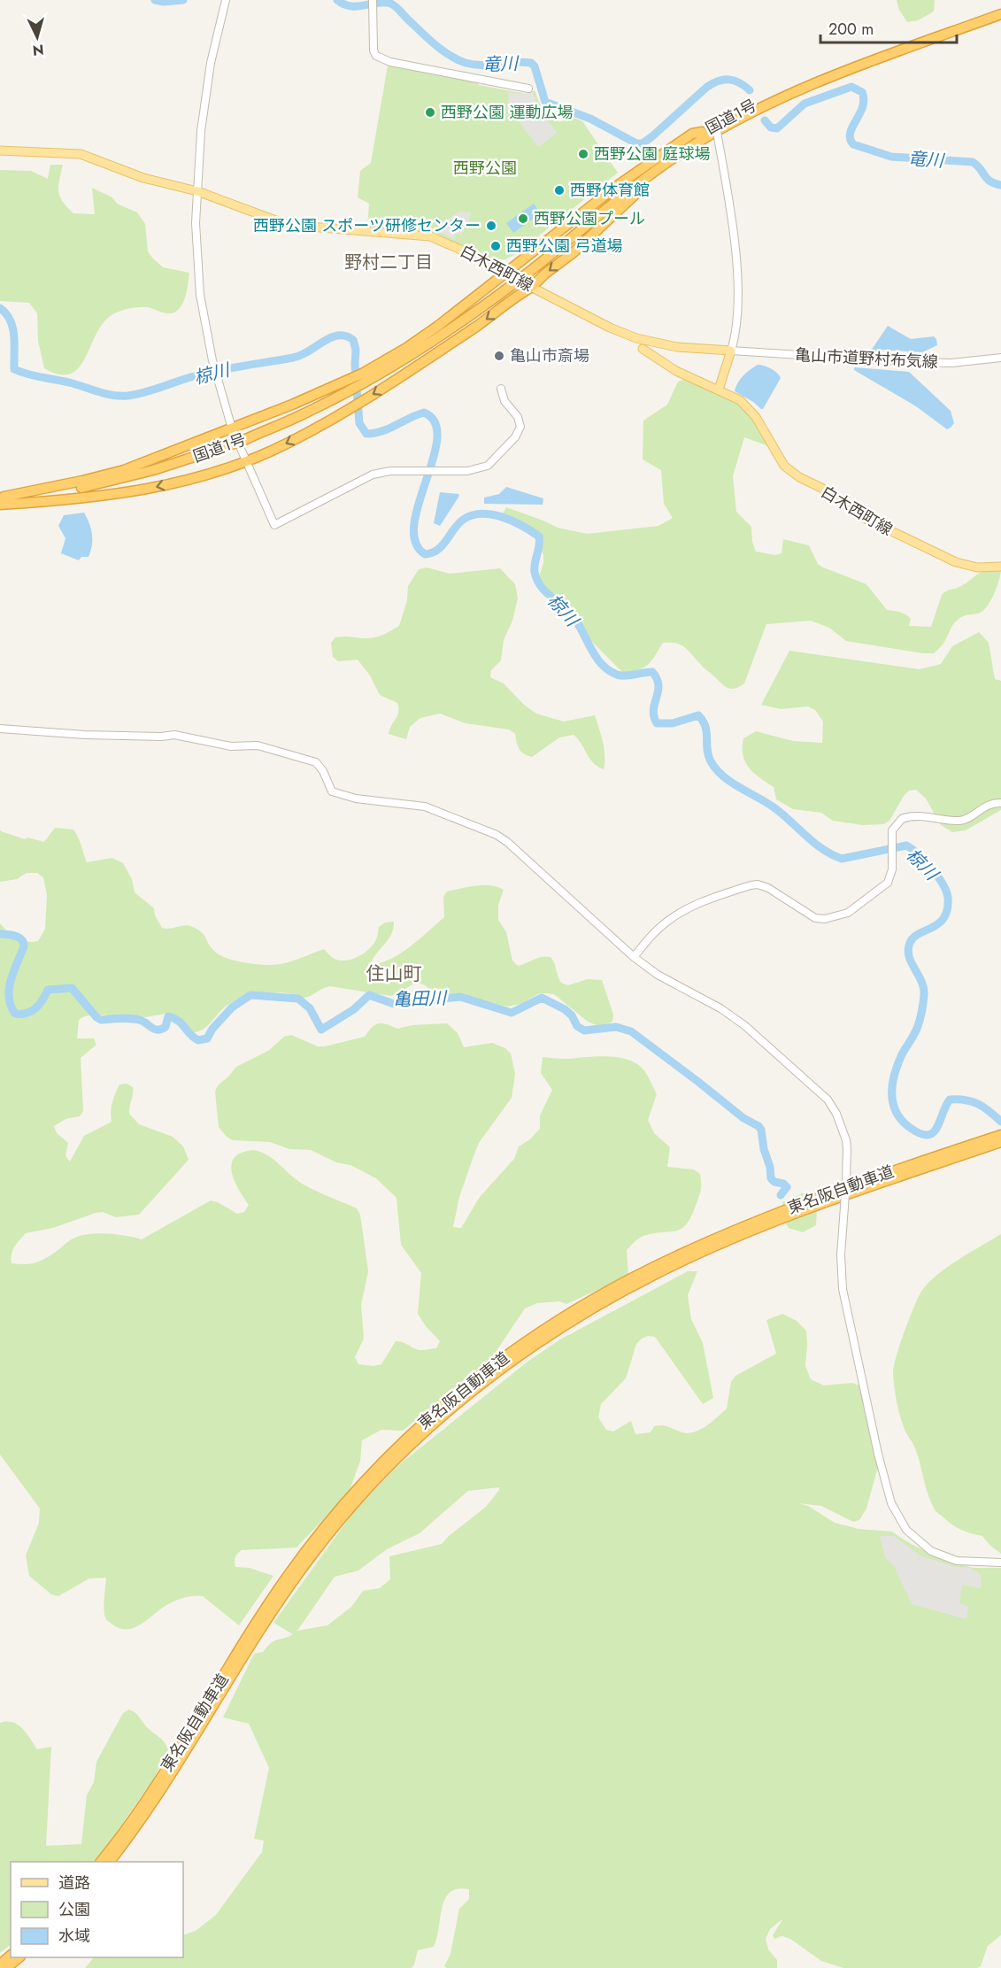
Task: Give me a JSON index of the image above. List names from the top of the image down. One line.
{"streets":{"highway":["国道1号","東名阪自動車道"],"main road":["白木西町線"],"street":["亀山市道野村布気線"]},"crossings":[["白木西町線","亀山市道野村布気線"]],"districts":["野村二丁目","住山町"],"water":["竜川","椋川","亀田川"],"parks":["西野公園"],"places":["西野公園 運動広場","西野公園 庭球場","西野体育館","西野公園プール","西野公園 スポーツ研修センター","西野公園 弓道場","亀山市斎場"],"legend":["道路","公園","水域"],"scale_bar":"200 m","north":"bottom"}
